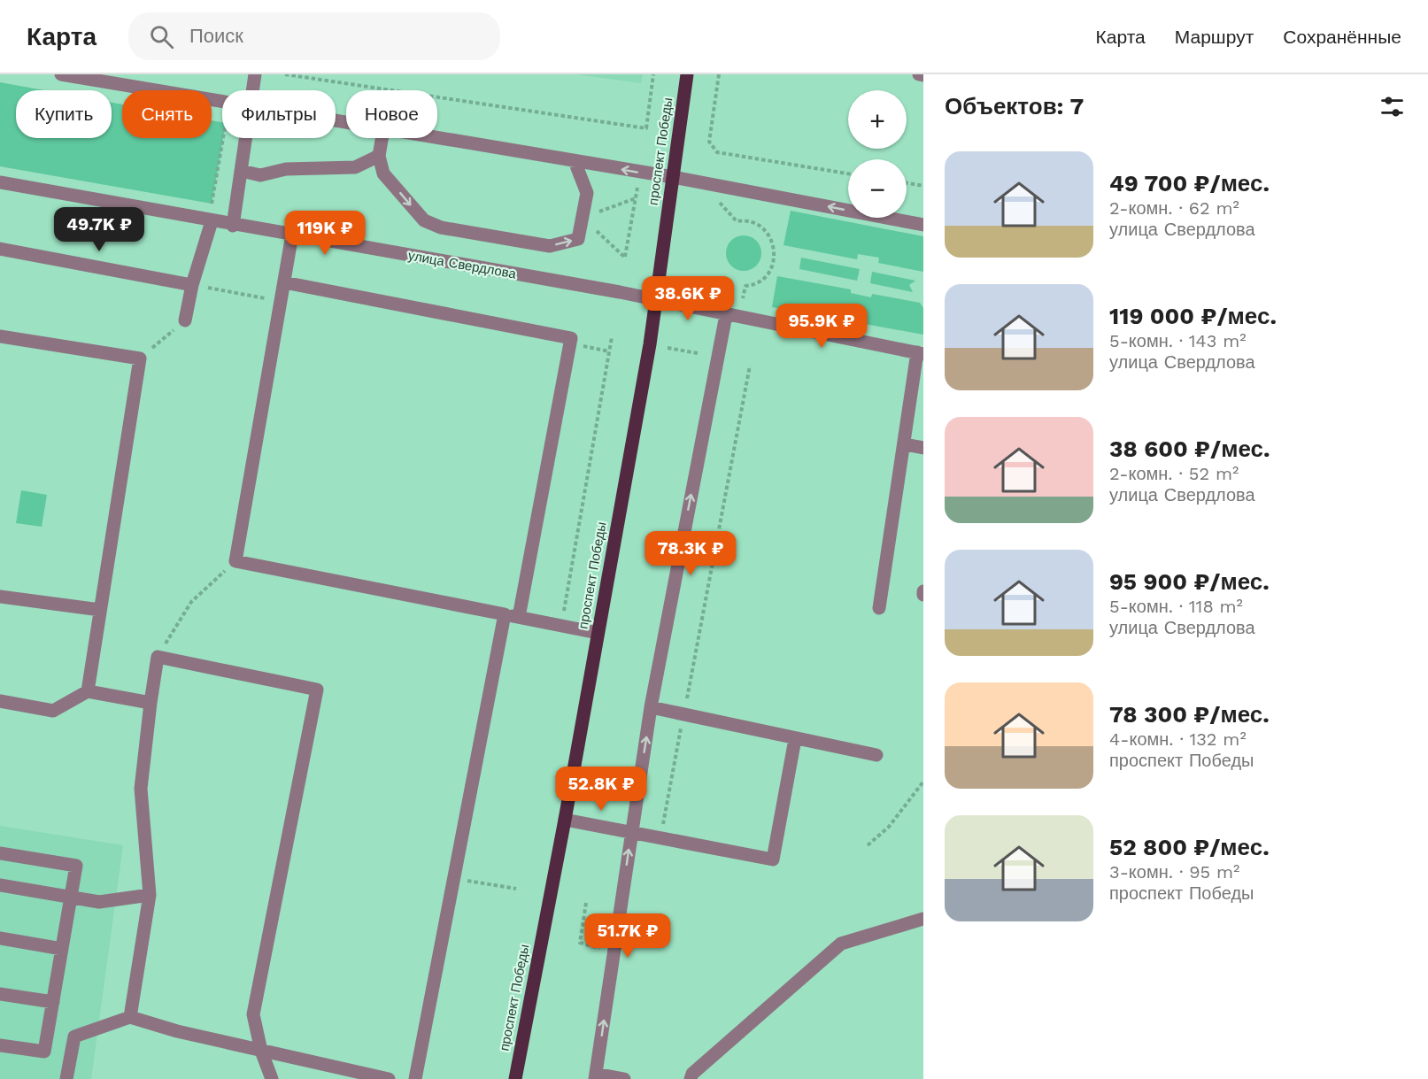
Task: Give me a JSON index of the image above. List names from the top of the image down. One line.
{"streets":{"main road":["проспект Победы"],"street":["улица Свердлова"]},"crossings":[["проспект Победы","улица Свердлова"]],"page":{"header":"Карта","search":"Поиск","nav":["Карта","Маршрут","Сохранённые"],"heading":"Объектов: 7","map_buttons":["+","−"],"chip":["Купить","Снять","Фильтры","Новое"],"list":[{"name":"49 700 ₽/мес.","note":"2-комн. · 62 m² · улица Свердлова"},{"name":"119 000 ₽/мес.","note":"5-комн. · 143 m² · улица Свердлова"},{"name":"38 600 ₽/мес.","note":"2-комн. · 52 m² · улица Свердлова"},{"name":"95 900 ₽/мес.","note":"5-комн. · 118 m² · улица Свердлова"},{"name":"78 300 ₽/мес.","note":"4-комн. · 132 m² · проспект Победы"},{"name":"52 800 ₽/мес.","note":"3-комн. · 95 m² · проспект Победы"}],"price":["49.7K ₽","119K ₽","38.6K ₽","95.9K ₽","78.3K ₽","52.8K ₽","51.7K ₽"]}}
